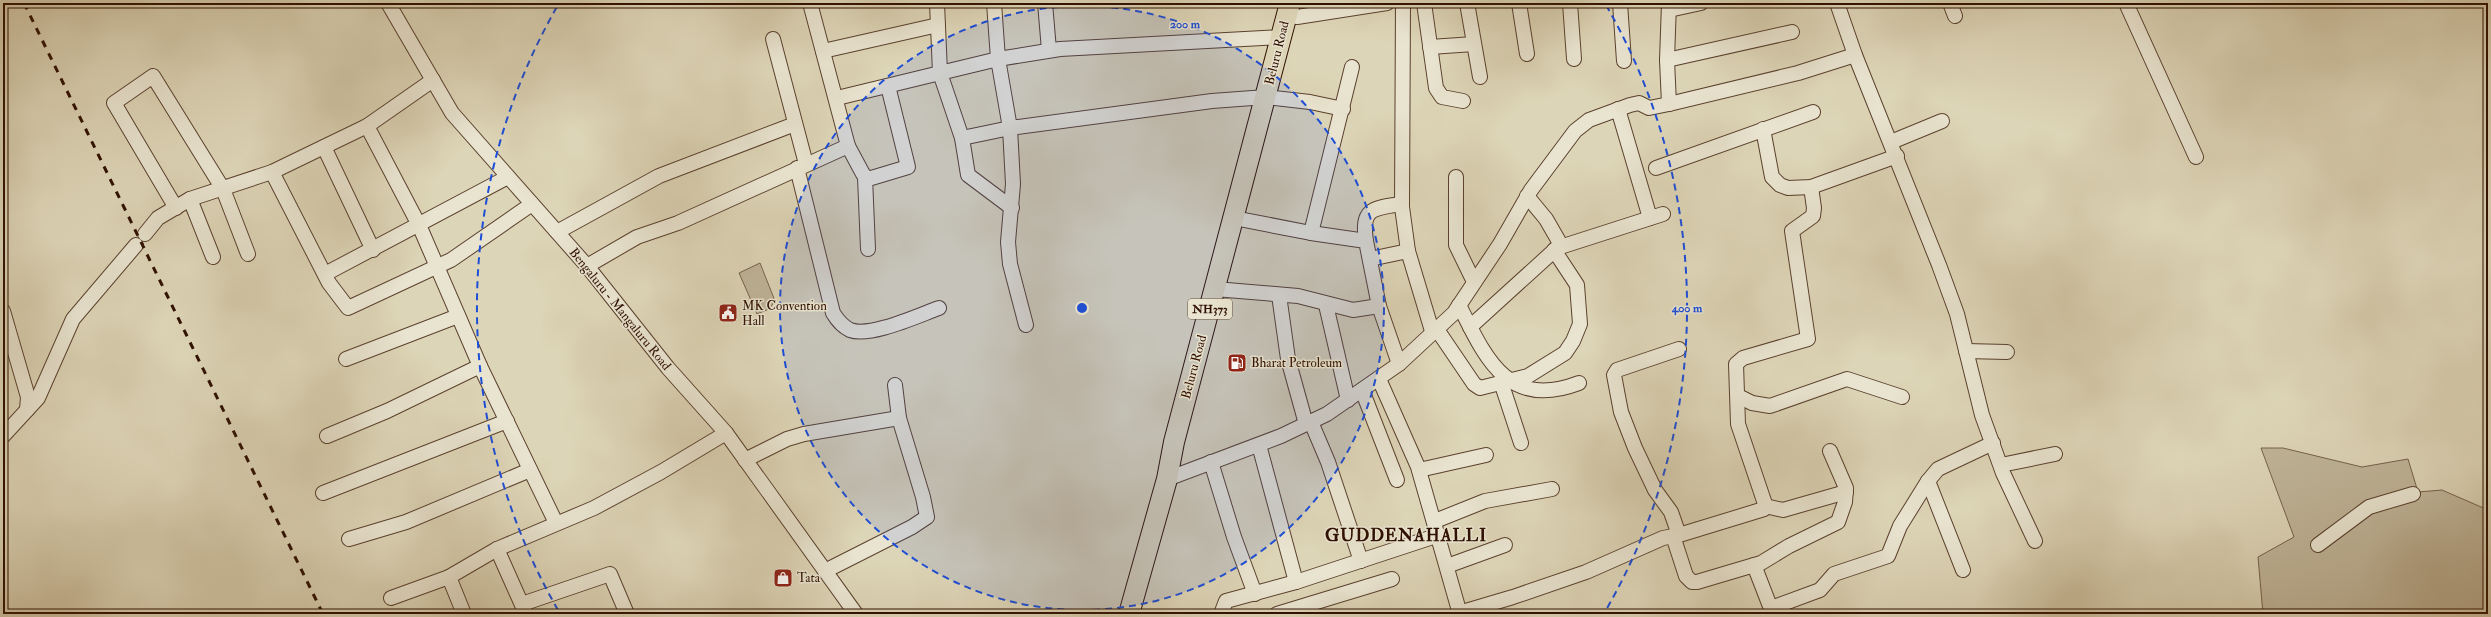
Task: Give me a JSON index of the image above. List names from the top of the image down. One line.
{"streets":{"highway":["Beluru Road","NH373"],"street":["Bengaluru - Mangaluru Road"]},"districts":["GUDDENAHALLI"],"places":{"public building":["MK Convention Hall"],"fuel station":["Bharat Petroleum"],"shop":["Tata"]},"rings":["200 m","400 m"]}
